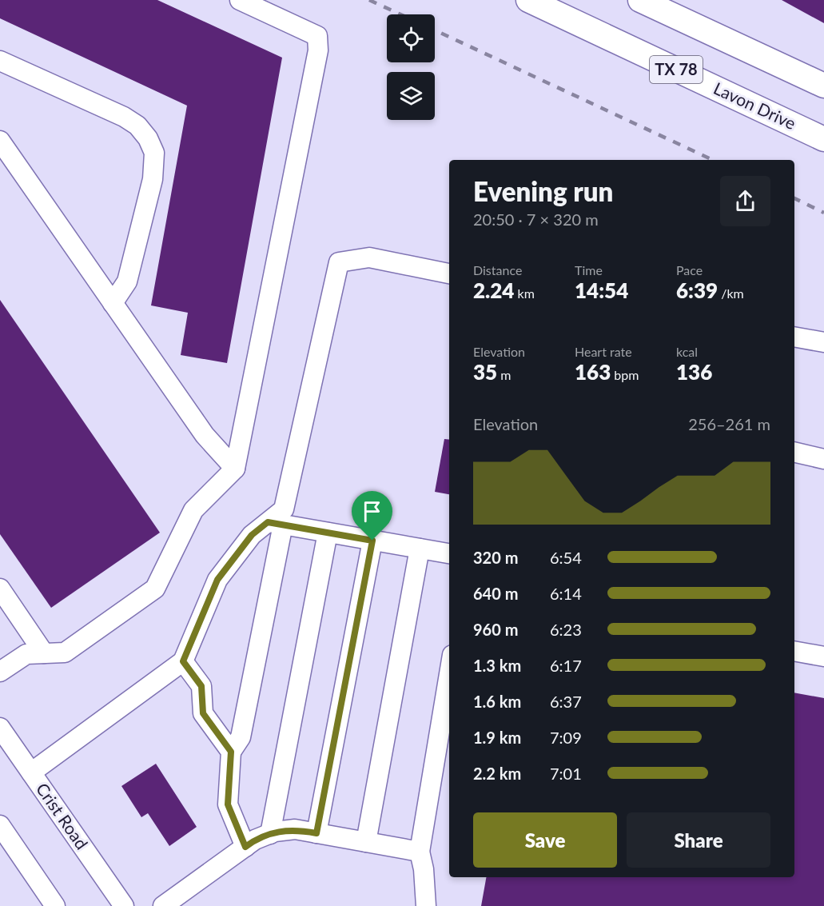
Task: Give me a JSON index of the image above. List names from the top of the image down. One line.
{"streets":{"main road":["TX 78","Lavon Drive"],"street":["Crist Road"]},"page":{"heading":["Evening run","20:50 · 7 × 320 m"],"stats":[["Distance","2.24 km"],["Time","14:54"],["Pace","6:39 /km"],["Elevation","35 m"],["Heart rate","163 bpm"],["kcal","136"]],"chart":["Elevation","256–261 m"],"list":[{"name":"320 m","note":"6:54"},{"name":"640 m","note":"6:14"},{"name":"960 m","note":"6:23"},{"name":"1.3 km","note":"6:17"},{"name":"1.6 km","note":"6:37"},{"name":"1.9 km","note":"7:09"},{"name":"2.2 km","note":"7:01"}],"buttons":["Save","Share"]}}
